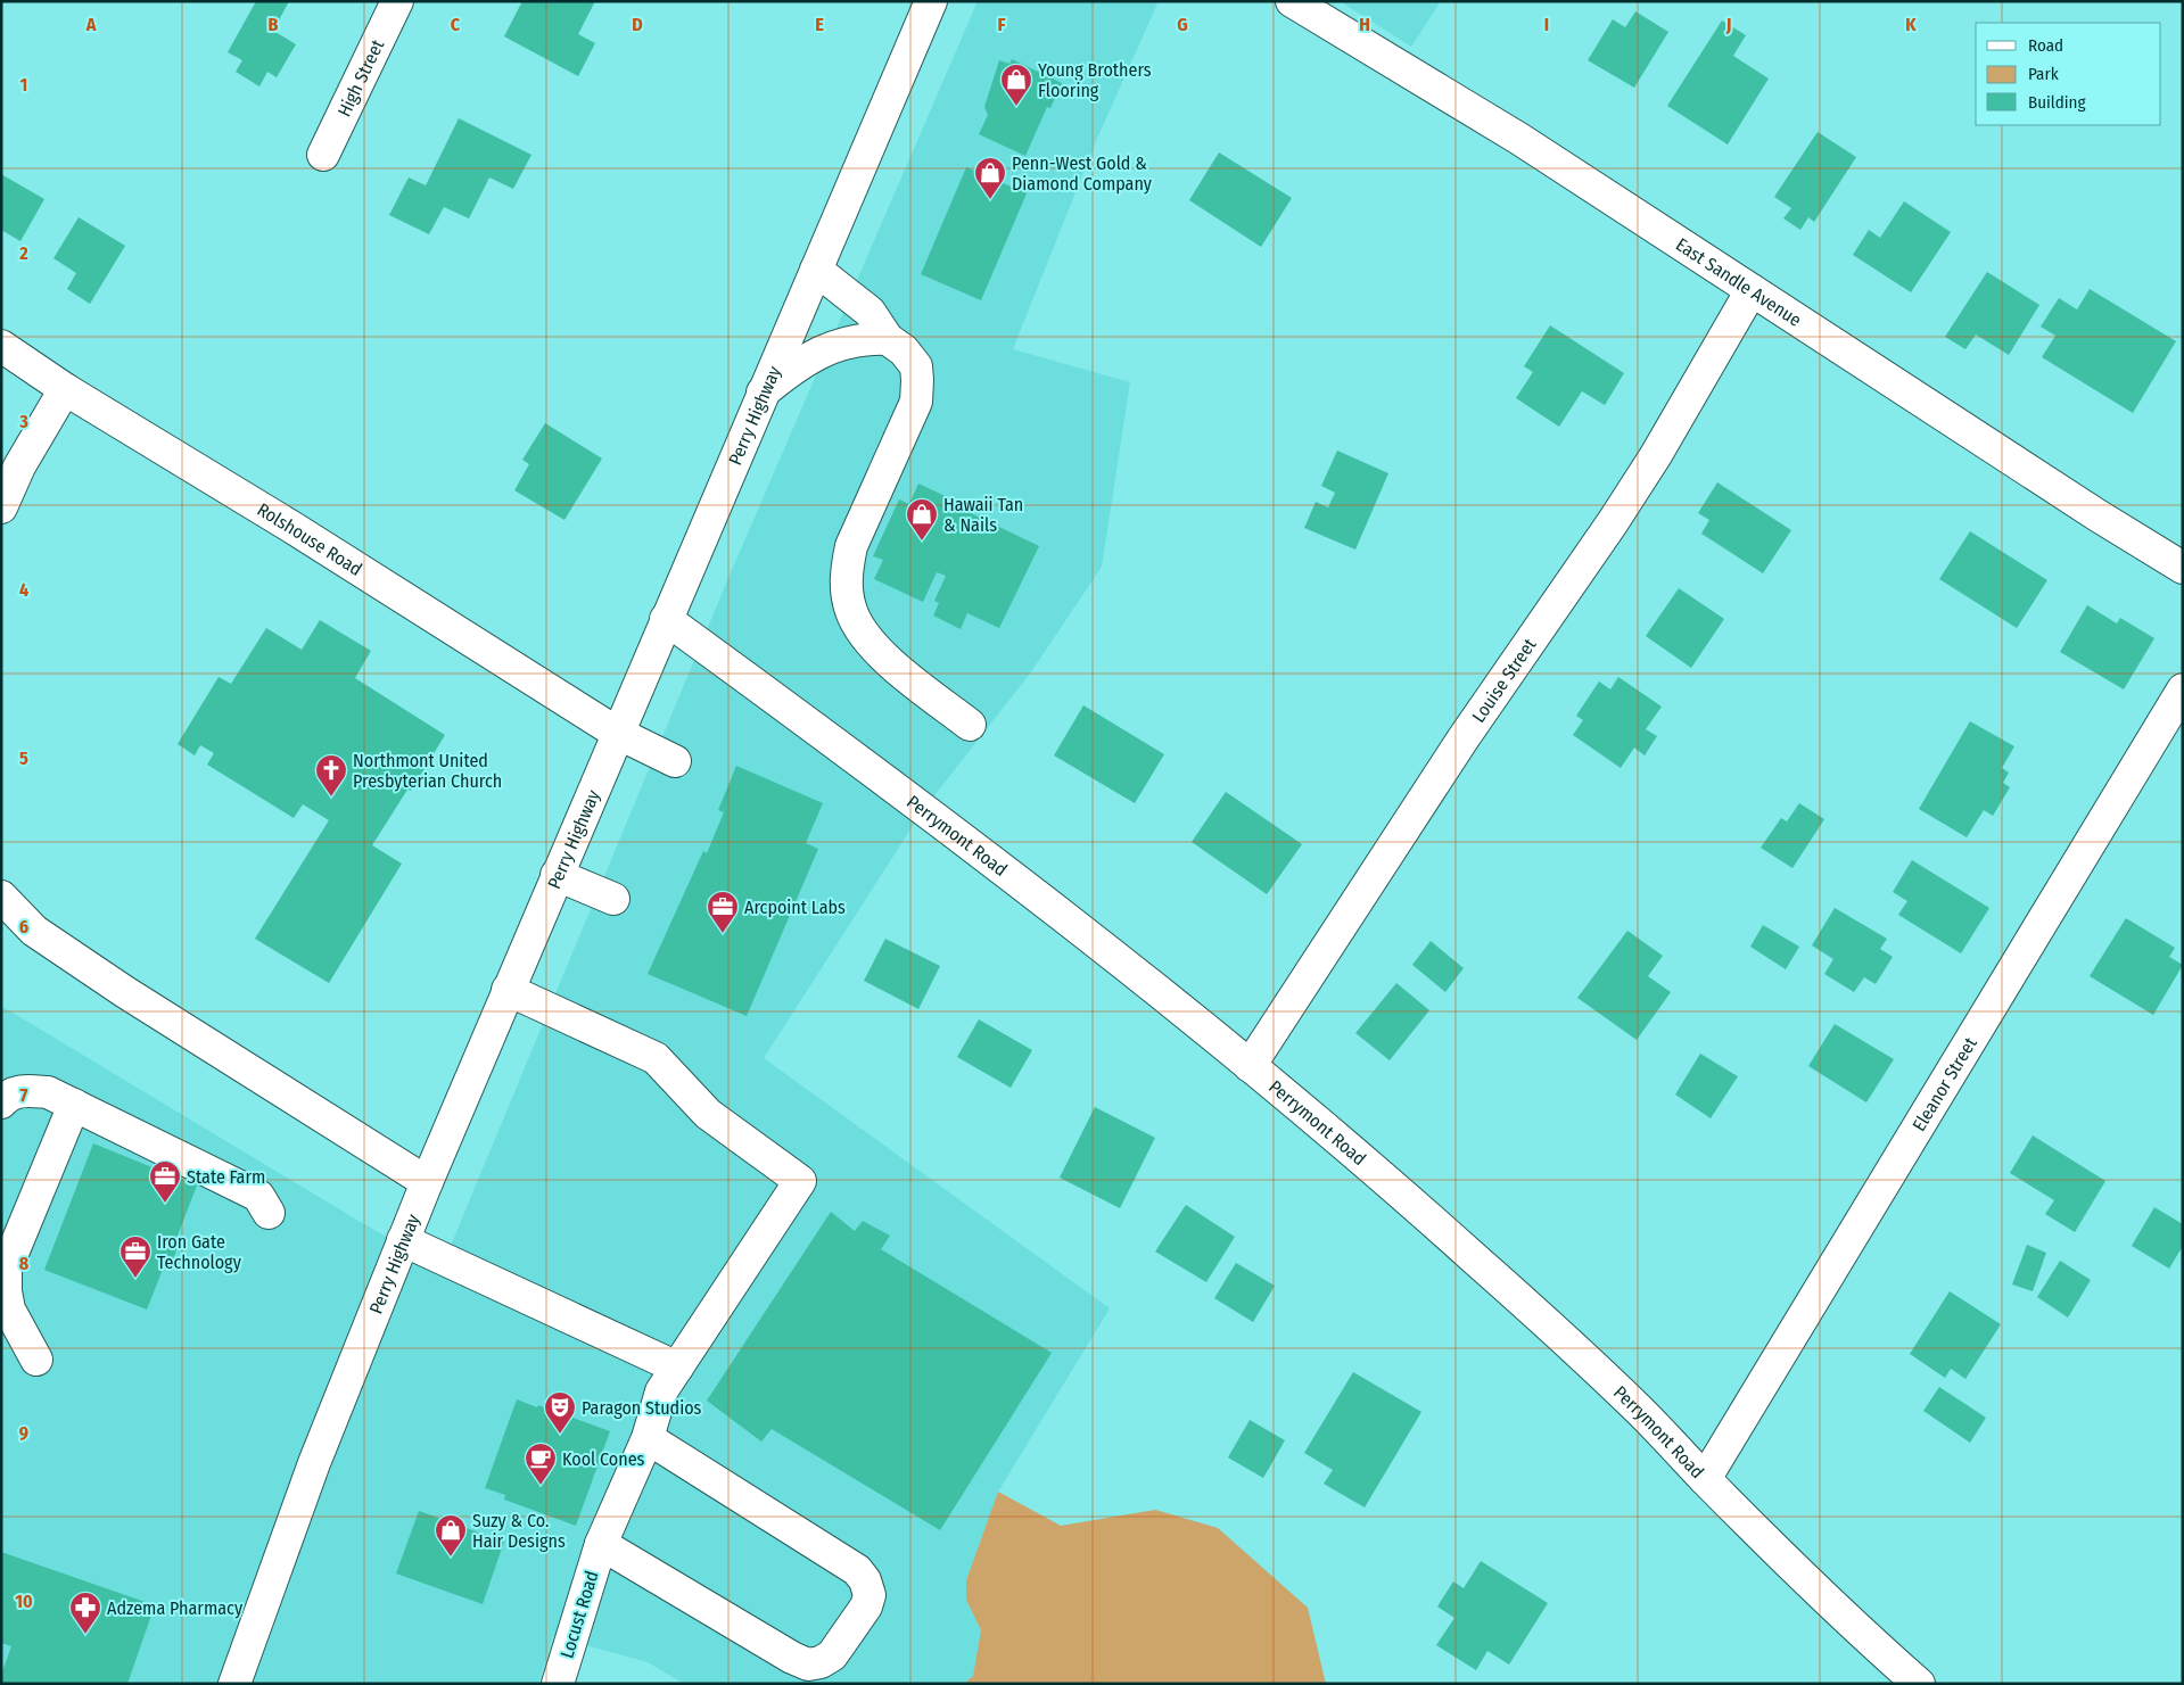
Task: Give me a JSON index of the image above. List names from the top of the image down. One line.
{"streets":{"street":["High Street","East Sandle Avenue","Perry Highway","Rolshouse Road","Louise Street","Perrymont Road","Eleanor Street","Locust Road"]},"crossings":[["East Sandle Avenue","Louise Street"],["Perry Highway","Rolshouse Road"],["Perry Highway","Perrymont Road"],["Perry Highway","Locust Road"],["Louise Street","Perrymont Road"],["Perrymont Road","Eleanor Street"]],"places":{"shop":["Young Brothers Flooring","Penn-West Gold & Diamond Company","Hawaii Tan & Nails","Suzy & Co. Hair Designs"],"church":["Northmont United Presbyterian Church"],"office":["Arcpoint Labs","State Farm","Iron Gate Technology"],"theatre":["Paragon Studios"],"cafe":["Kool Cones"],"pharmacy":["Adzema Pharmacy"]},"legend":["Road","Park","Building"],"grid":{"columns":["A","B","C","D","E","F","G","H","I","J","K"],"rows":["1","2","3","4","5","6","7","8","9","10"]}}
